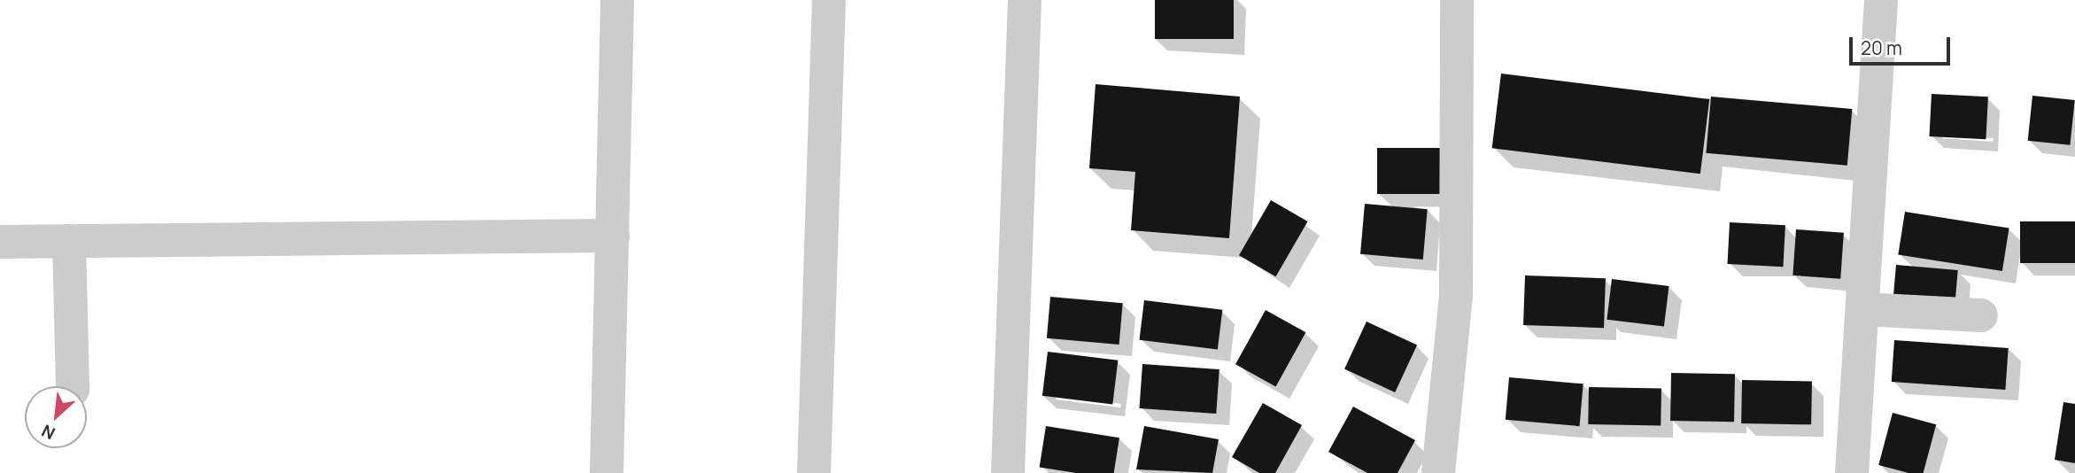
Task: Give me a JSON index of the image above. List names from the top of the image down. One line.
{"scale_bar":"20 m","north":"bottom left"}
